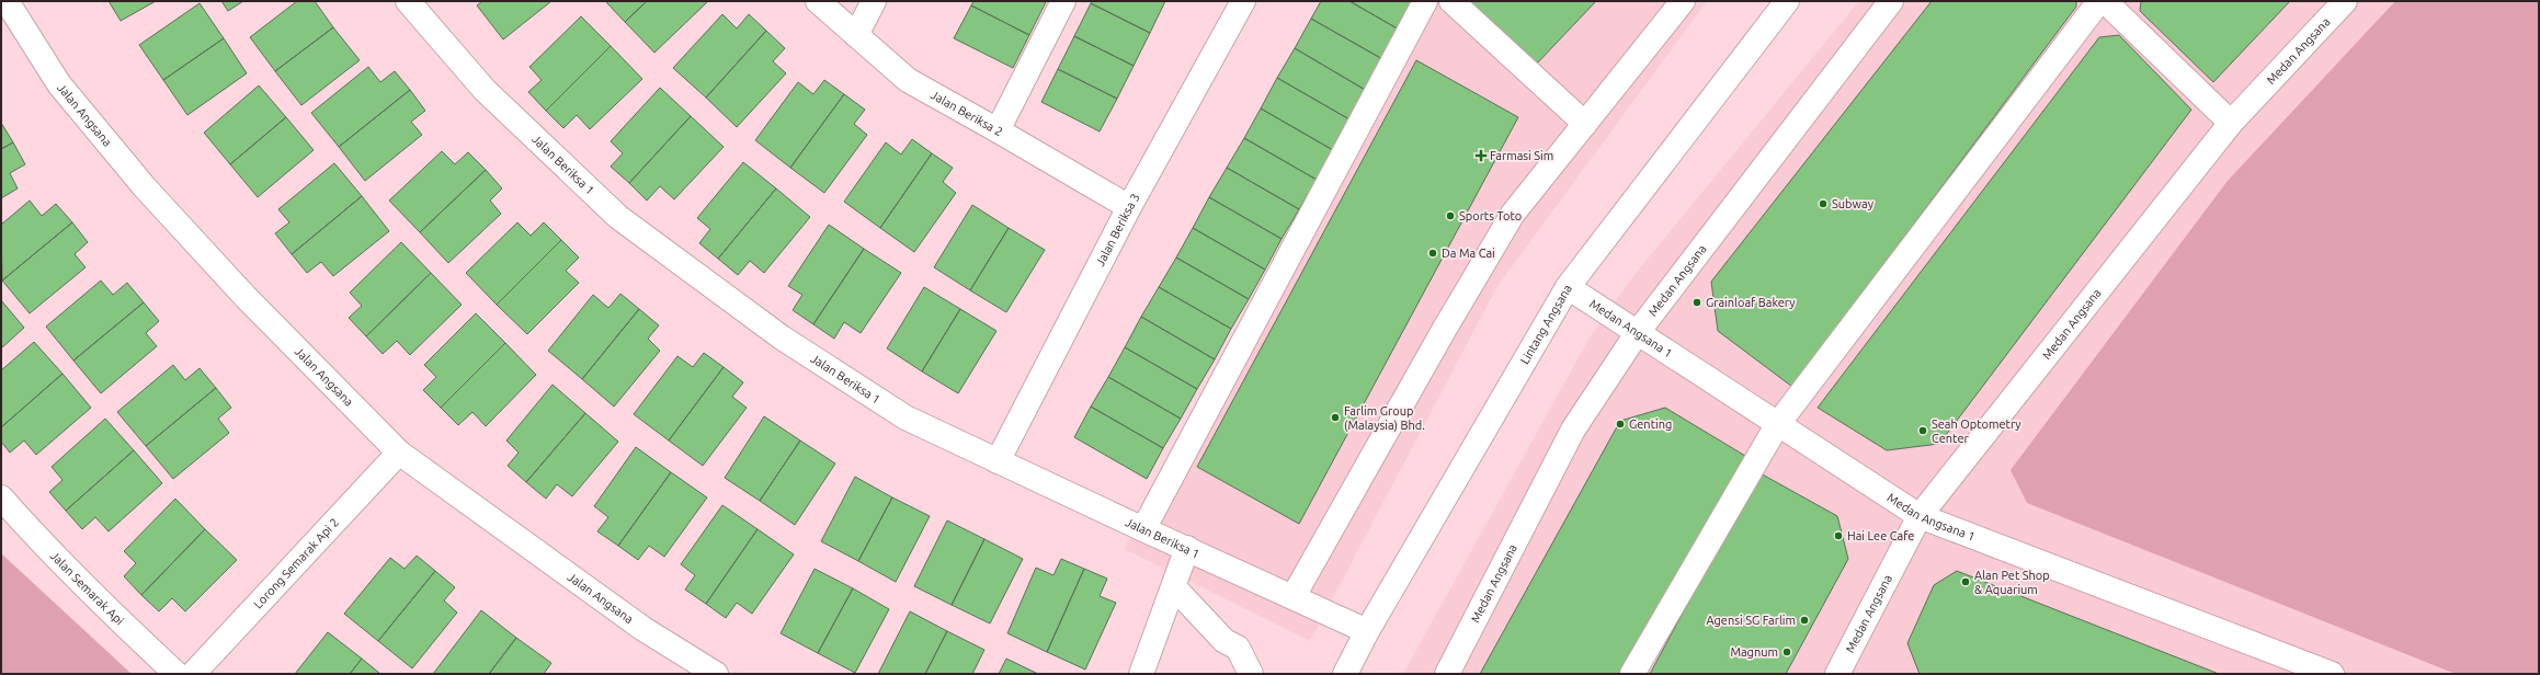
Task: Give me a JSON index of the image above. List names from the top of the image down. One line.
{"streets":{"street":["Medan Angsana","Jalan Beriksa 2","Jalan Angsana","Jalan Beriksa 1","Jalan Beriksa 3","Lintang Angsana","Medan Angsana 1","Lorong Semarak Api 2","Jalan Semarak Api"]},"crossings":[["Medan Angsana","Medan Angsana 1"],["Jalan Beriksa 2","Jalan Beriksa 3"],["Jalan Angsana","Lorong Semarak Api 2"],["Jalan Beriksa 1","Jalan Beriksa 3"],["Jalan Beriksa 1","Lintang Angsana"],["Lintang Angsana","Medan Angsana 1"]],"places":{"health":["Farmasi Sim"],"other":["Subway","Sports Toto","Da Ma Cai","Grainloaf Bakery","Farlim Group (Malaysia) Bhd.","Genting","Seah Optometry Center","Hai Lee Cafe","Alan Pet Shop & Aquarium","Agensi SG Farlim","Magnum"]}}
